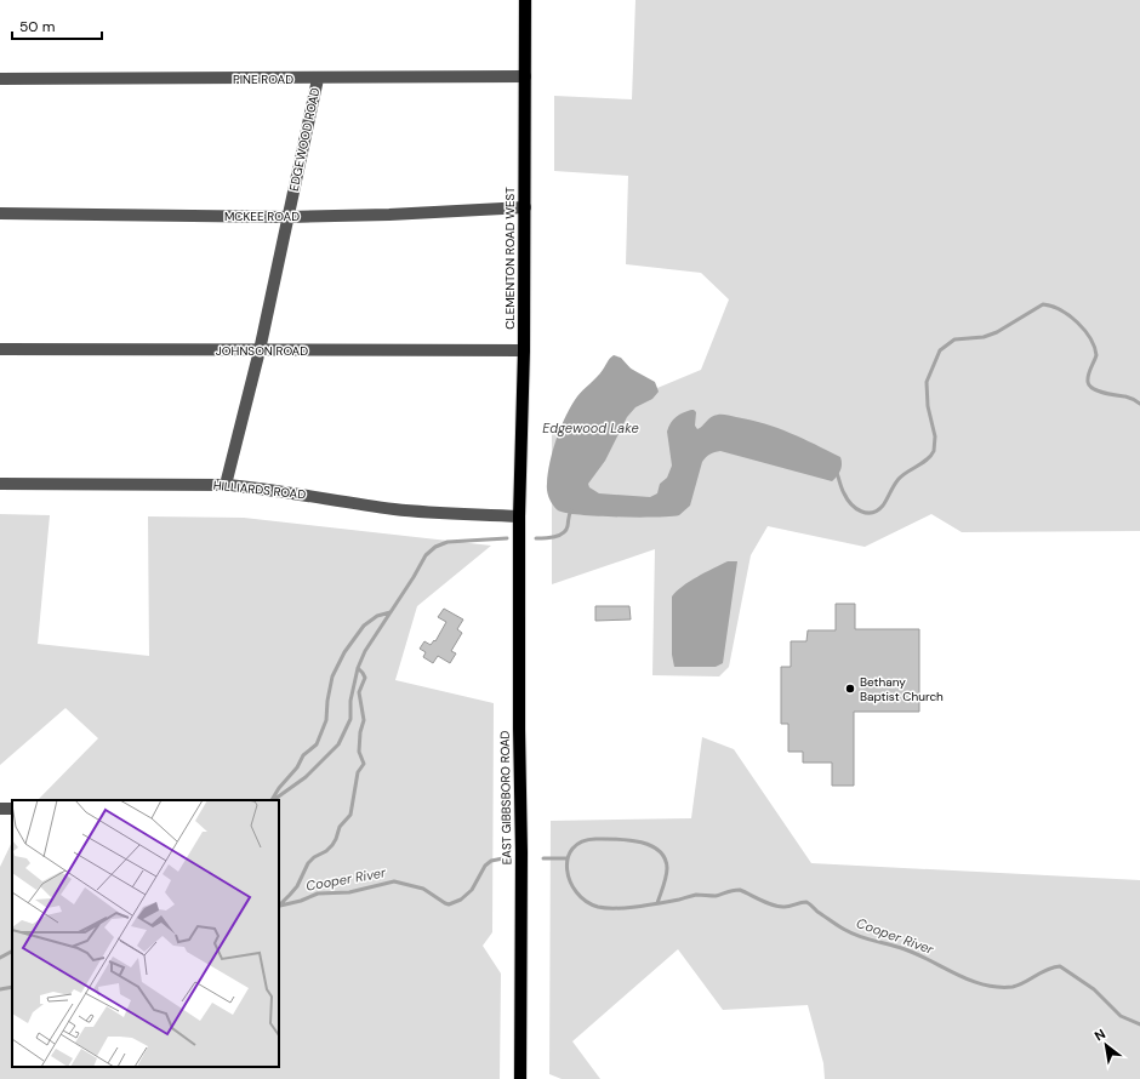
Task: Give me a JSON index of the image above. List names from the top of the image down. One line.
{"streets":{"main road":["CLEMENTON ROAD WEST","EAST GIBBSBORO ROAD"],"street":["PINE ROAD","EDGEWOOD ROAD","MCKEE ROAD","JOHNSON ROAD","HILLIARDS ROAD"]},"crossings":[["PINE ROAD","EDGEWOOD ROAD"],["PINE ROAD","CLEMENTON ROAD WEST"],["EDGEWOOD ROAD","MCKEE ROAD"],["EDGEWOOD ROAD","JOHNSON ROAD"],["EDGEWOOD ROAD","HILLIARDS ROAD"],["MCKEE ROAD","CLEMENTON ROAD WEST"],["CLEMENTON ROAD WEST","JOHNSON ROAD"],["CLEMENTON ROAD WEST","HILLIARDS ROAD"],["CLEMENTON ROAD WEST","EAST GIBBSBORO ROAD"],["HILLIARDS ROAD","EAST GIBBSBORO ROAD"]],"water":["Edgewood Lake","Cooper River"],"places":["Bethany Baptist Church"],"scale_bar":"50 m","north":"top left"}
